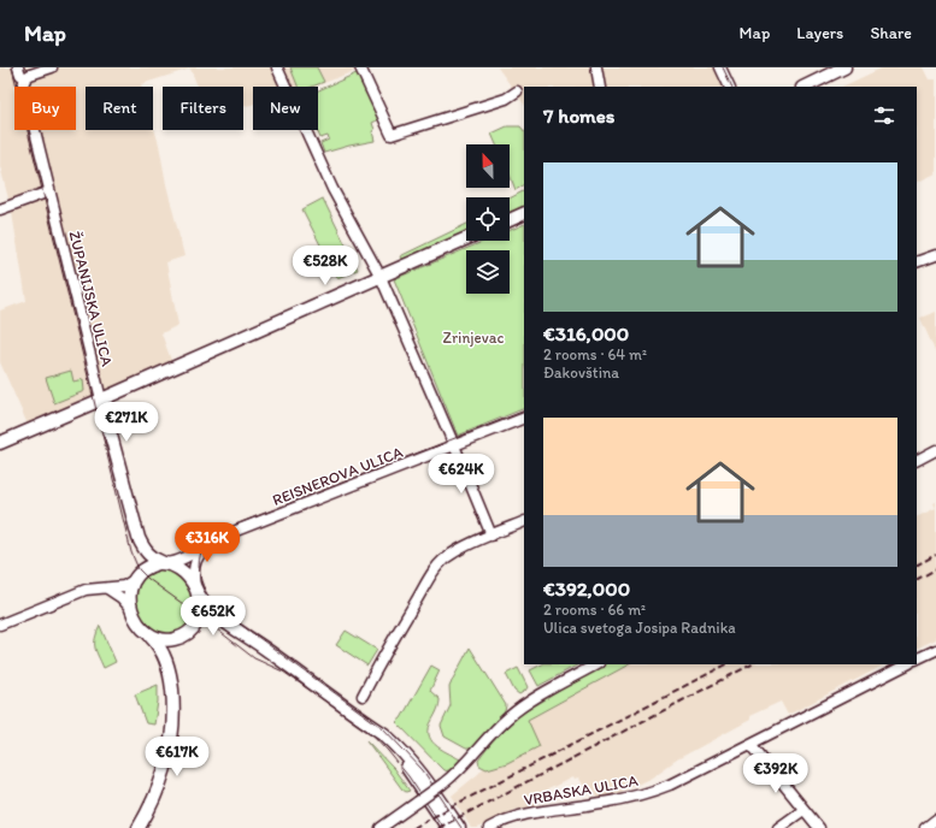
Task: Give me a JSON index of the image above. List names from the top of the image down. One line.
{"streets":{"main road":["ŽUPANIJSKA ULICA"],"street":["REISNEROVA ULICA","VRBASKA ULICA"]},"crossings":[["ŽUPANIJSKA ULICA","REISNEROVA ULICA"]],"parks":["Zrinjevac"],"north":"top","page":{"header":"Map","nav":["Map","Layers","Share"],"chip":["Buy","Rent","Filters","New"],"heading":"7 homes","list":[{"name":"€316,000","note":"2 rooms · 64 m² · Đakovština"},{"name":"€392,000","note":"2 rooms · 66 m² · Ulica svetoga Josipa Radnika"}],"price":["€528K","€271K","€624K","€316K","€652K","€617K","€392K"]}}
